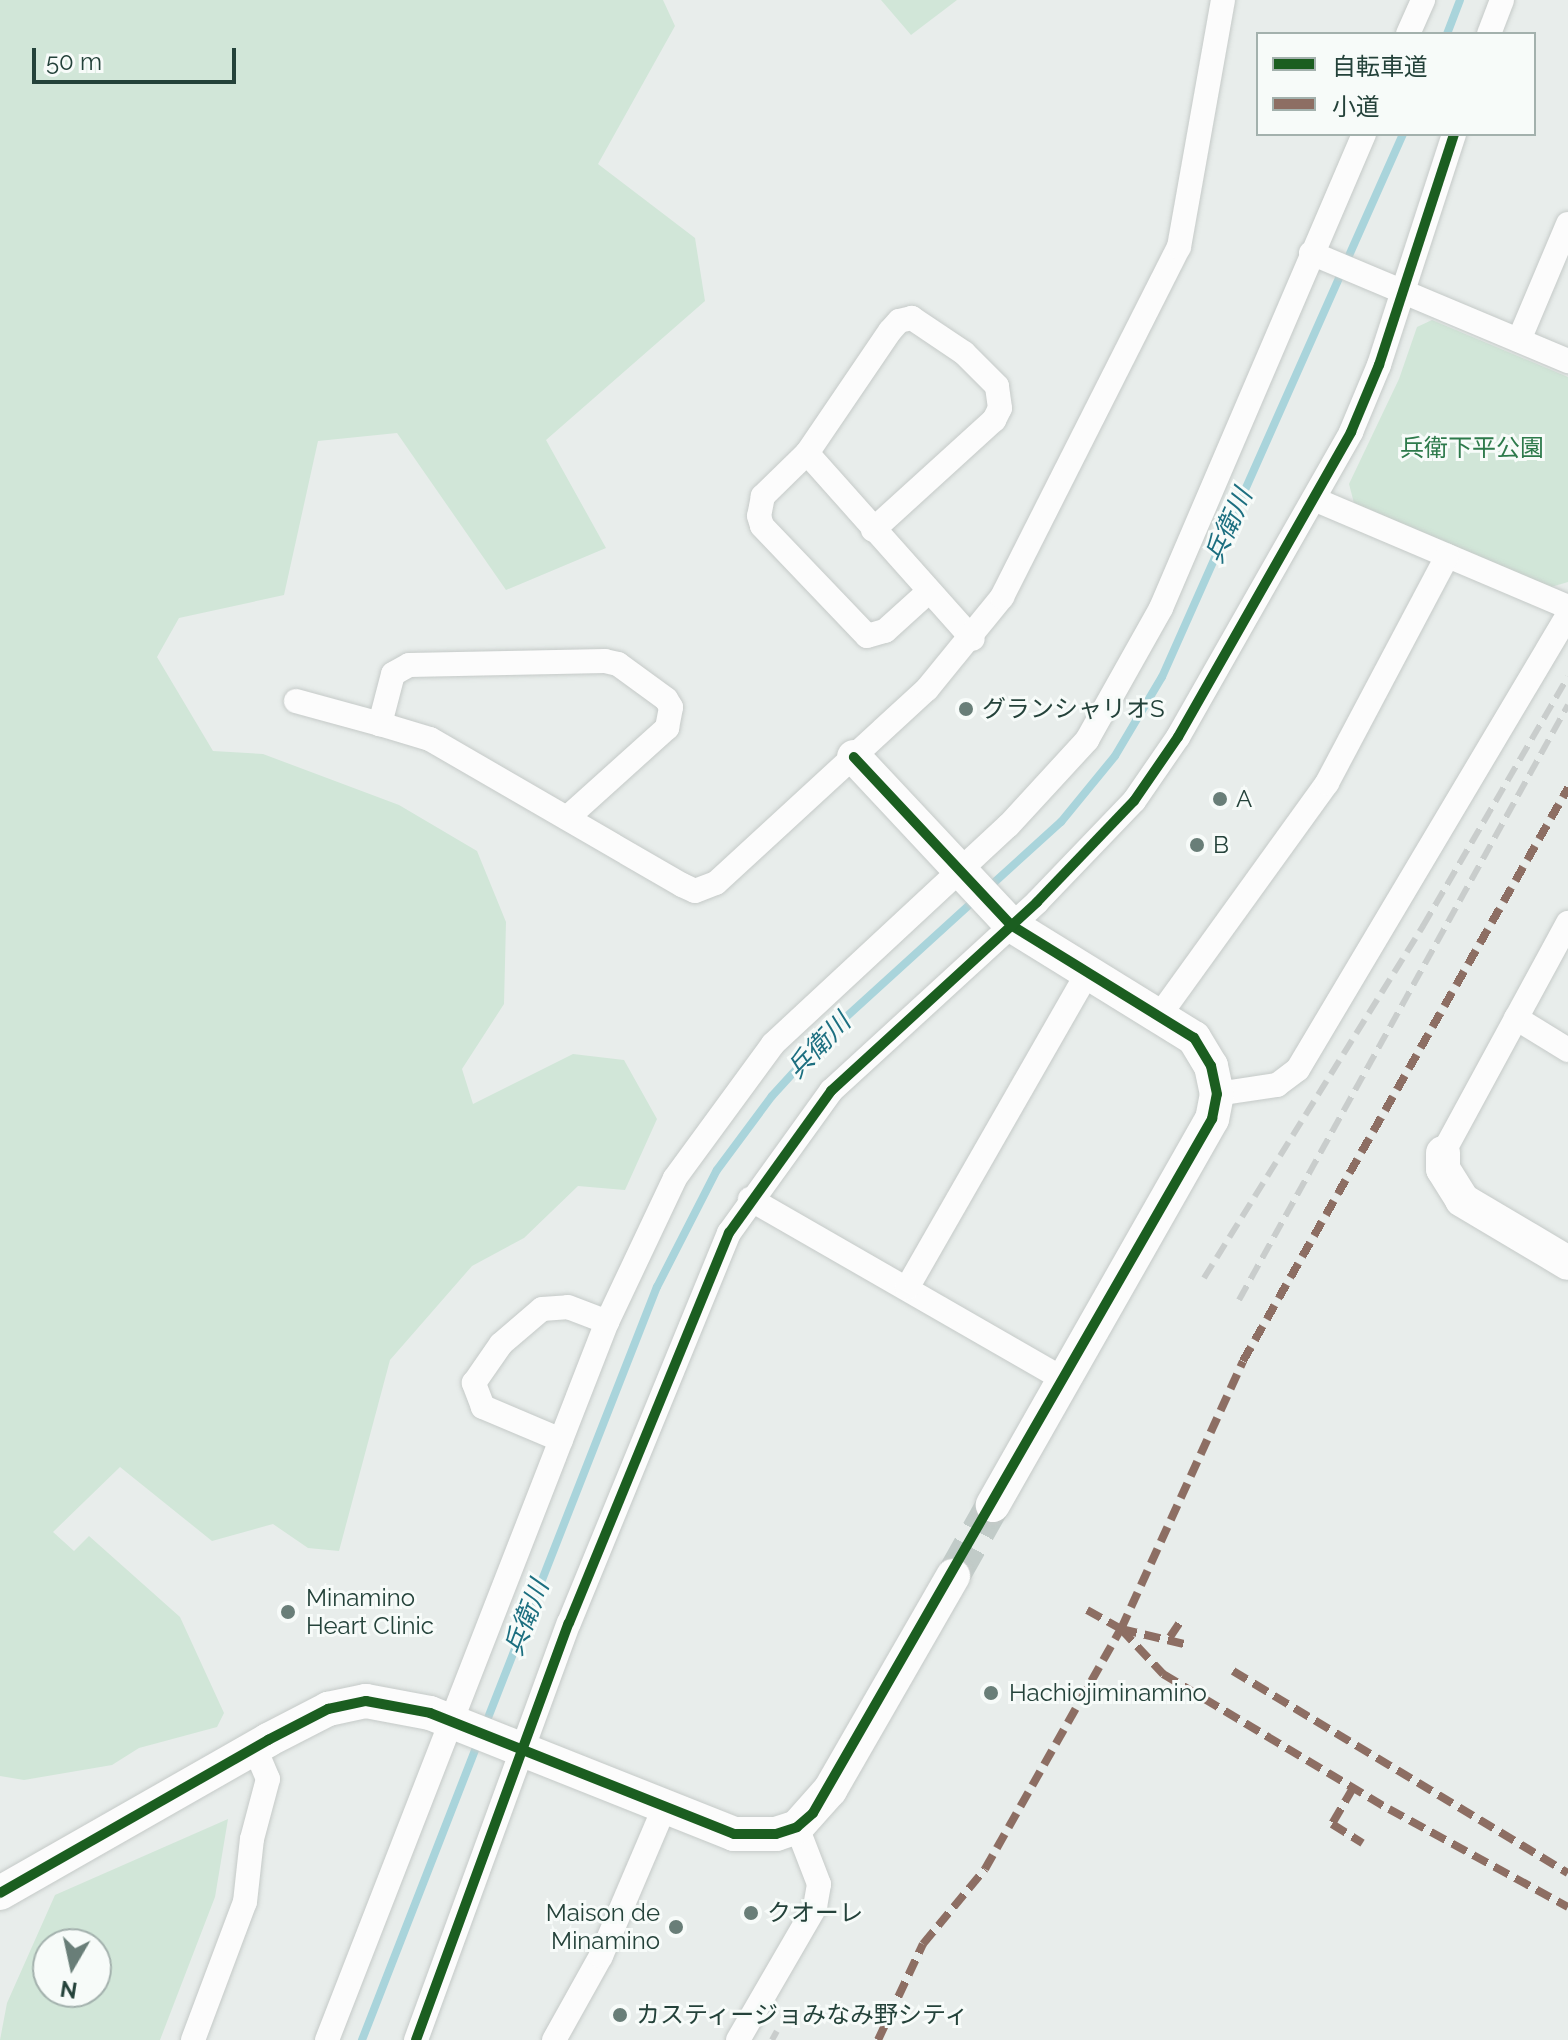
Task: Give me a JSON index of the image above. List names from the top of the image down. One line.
{"water":["兵衛川"],"parks":["兵衛下平公園"],"places":["グランシャリオS","A","B","Minamino Heart Clinic","Hachiojiminamino","クオーレ","Maison de Minamino","カスティージョみなみ野シティ"],"legend":["自転車道","小道"],"scale_bar":"50 m","north":"bottom"}
